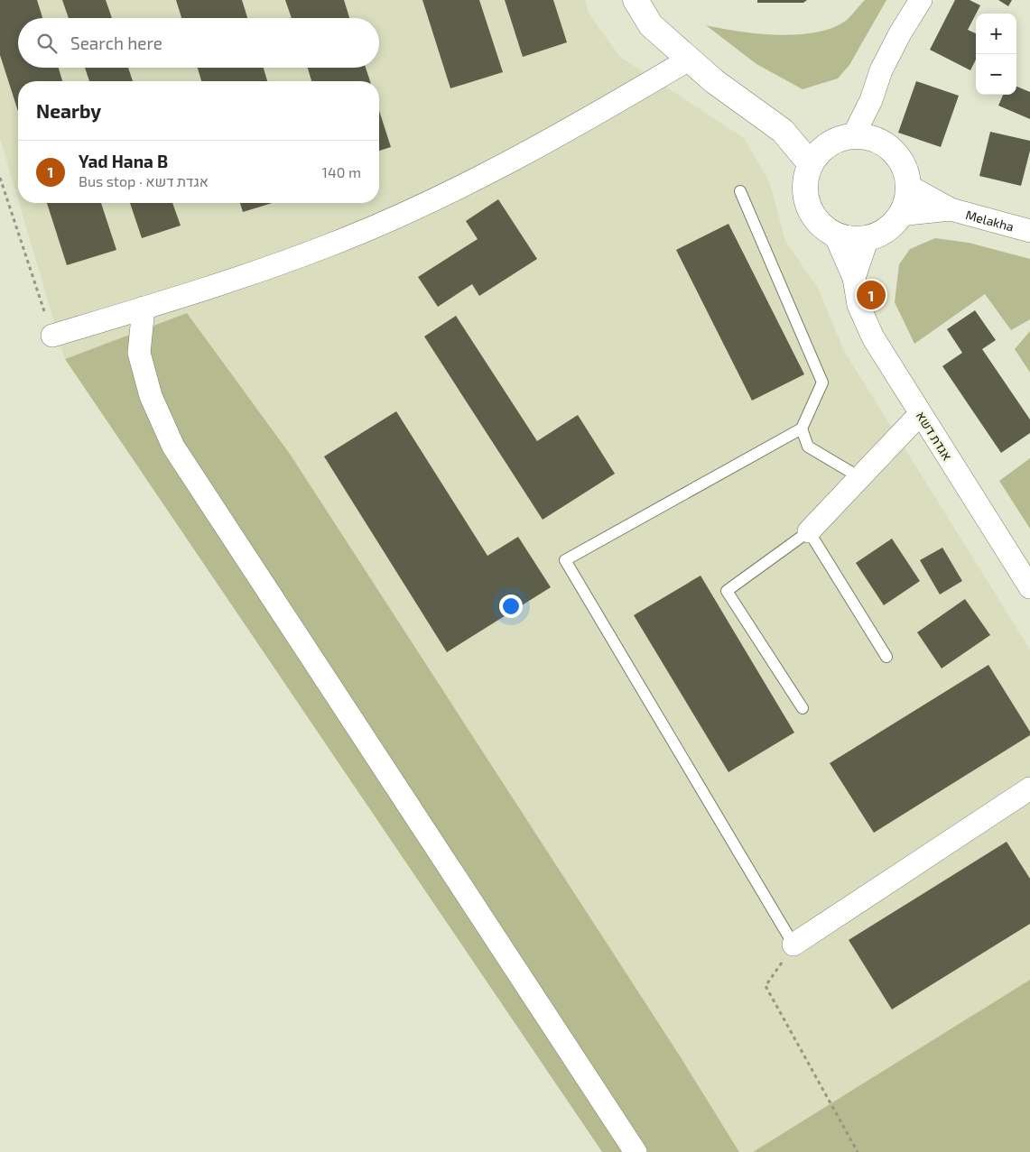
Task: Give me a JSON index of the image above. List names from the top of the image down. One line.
{"streets":{"street":["Melakha","אגדת דשא"]},"crossings":[["Melakha","אגדת דשא"]],"page":{"map_buttons":["+","−"],"search":"Search here","heading":"Nearby","list":[{"mark":"1","name":"Yad Hana B","note":"Bus stop · אגדת דשא","value":"140 m"}],"pins":"1"}}
